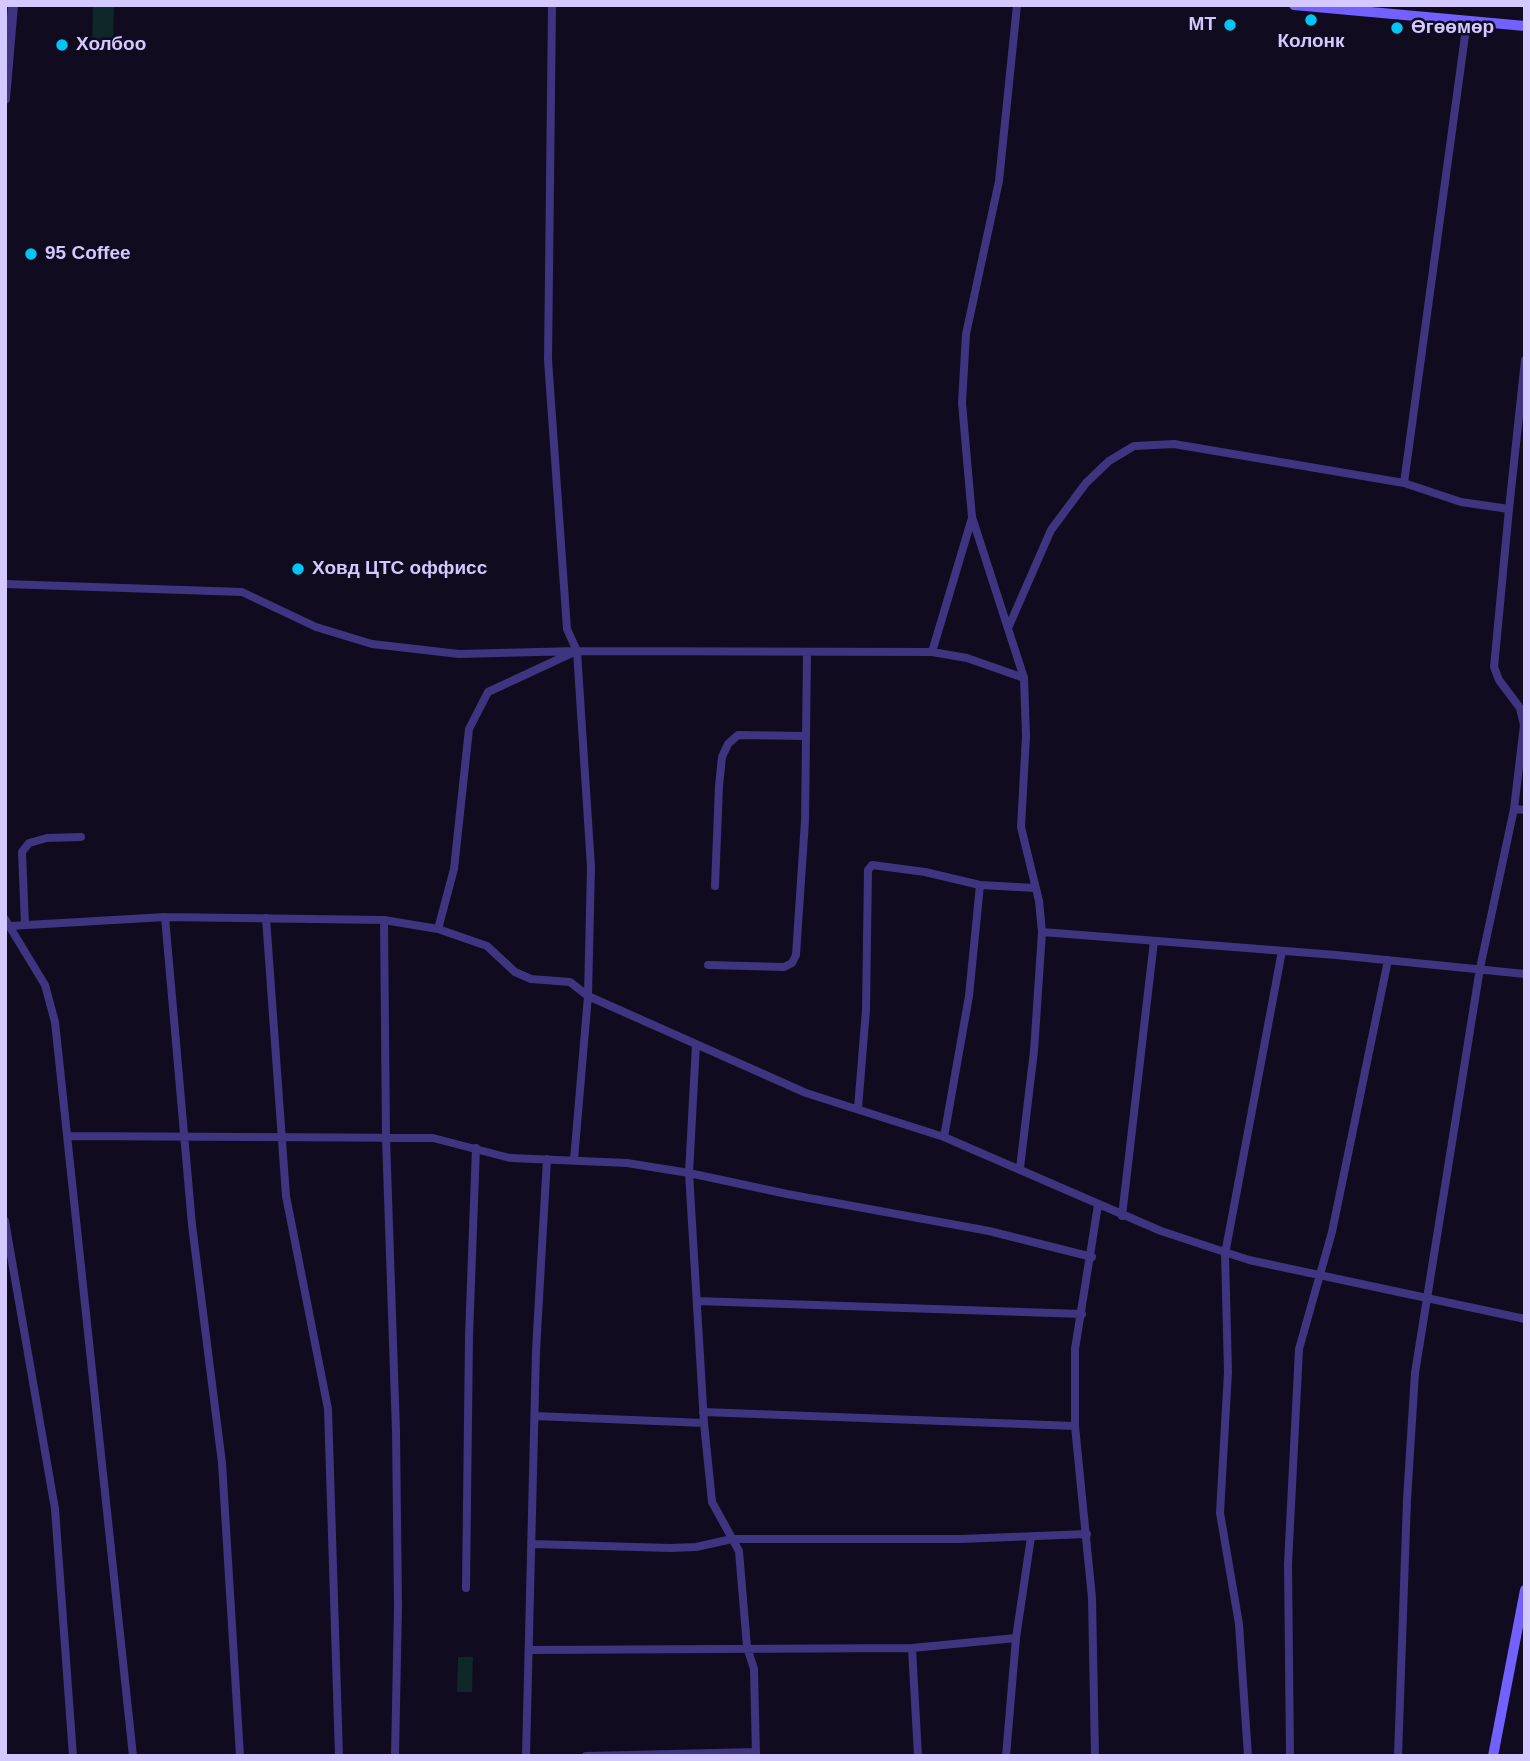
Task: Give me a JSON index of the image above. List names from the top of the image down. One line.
{"places":["Колонк","MT","Өгөөмөр","Холбоо","95 Coffee","Ховд ЦТС оффисс"]}
